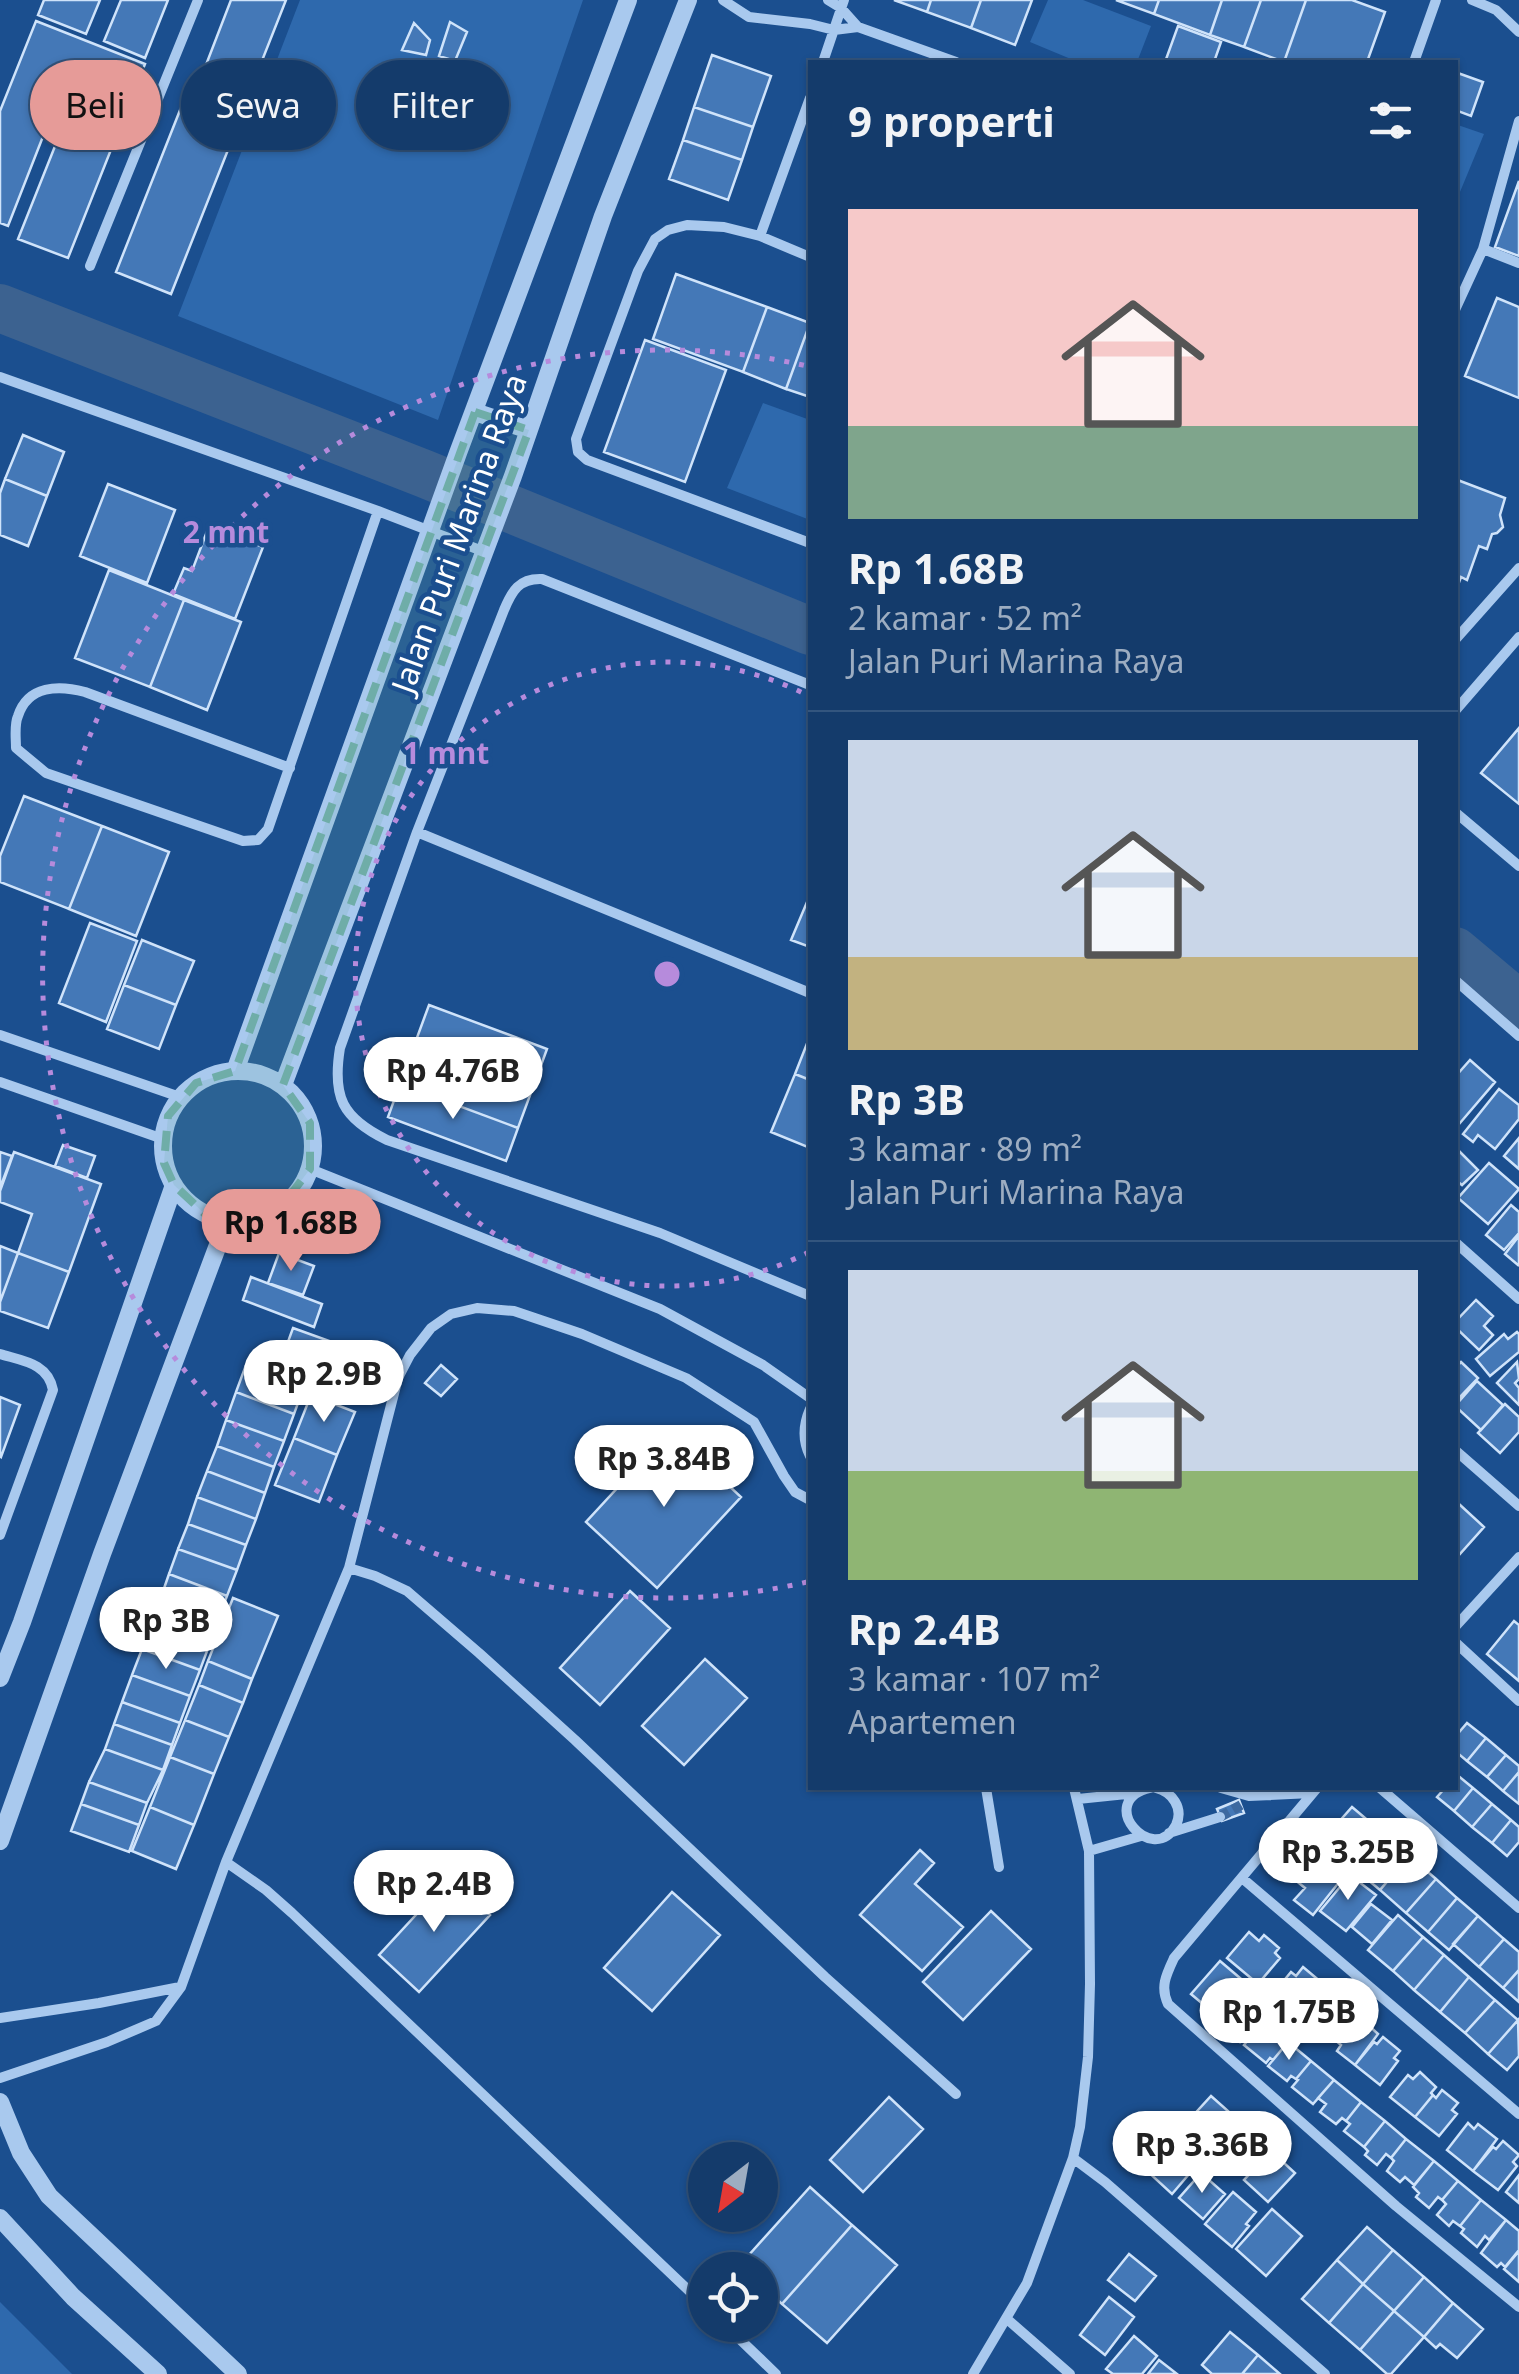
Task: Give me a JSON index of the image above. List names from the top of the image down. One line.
{"streets":{"street":["Jalan Puri Marina Raya"]},"north":"bottom left","page":{"chip":["Beli","Sewa","Filter"],"heading":"9 properti","list":[{"name":"Rp 1.68B","note":"2 kamar · 52 m² · Jalan Puri Marina Raya"},{"name":"Rp 3B","note":"3 kamar · 89 m² · Jalan Puri Marina Raya"},{"name":"Rp 2.4B","note":"3 kamar · 107 m² · Apartemen"}],"price":["Rp 4.76B","Rp 1.68B","Rp 2.9B","Rp 3.84B","Rp 3B","Rp 3.25B","Rp 2.4B","Rp 1.75B","Rp 3.36B"]},"rings":["2 mnt","1 mnt"]}
